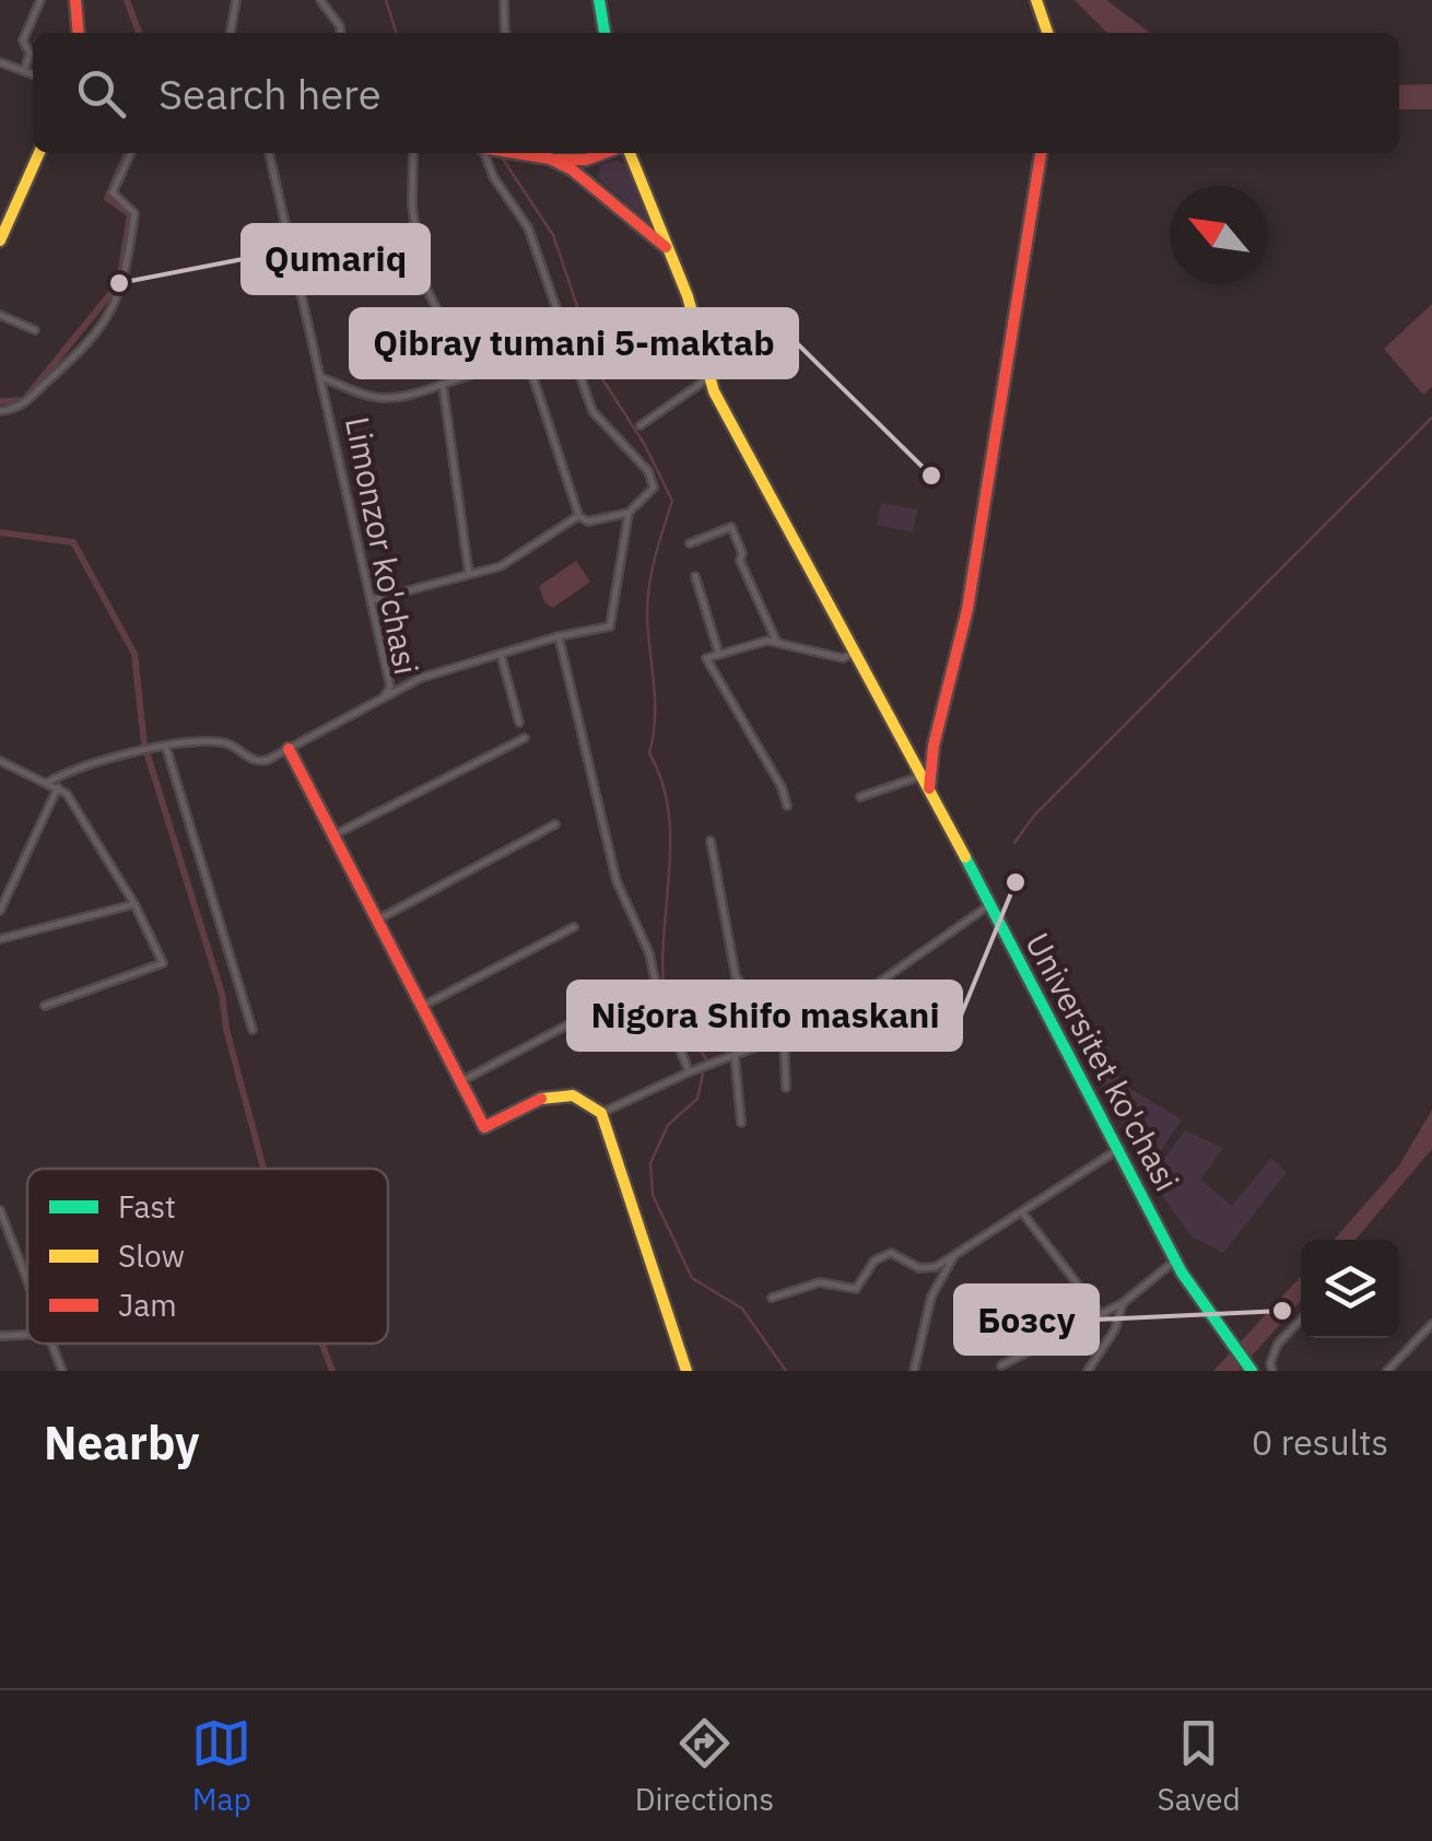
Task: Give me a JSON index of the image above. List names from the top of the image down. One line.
{"streets":{"main road":["Universitet ko'chasi"],"street":["Limonzor ko'chasi"]},"places":["Qumariq","Qibray tumani 5-maktab","Nigora Shifo maskani","Бозсу"],"legend":["Fast","Slow","Jam"],"north":"top left","page":{"search":"Search here","heading":["Nearby","0 results"],"nav":["Map","Directions","Saved"]}}
